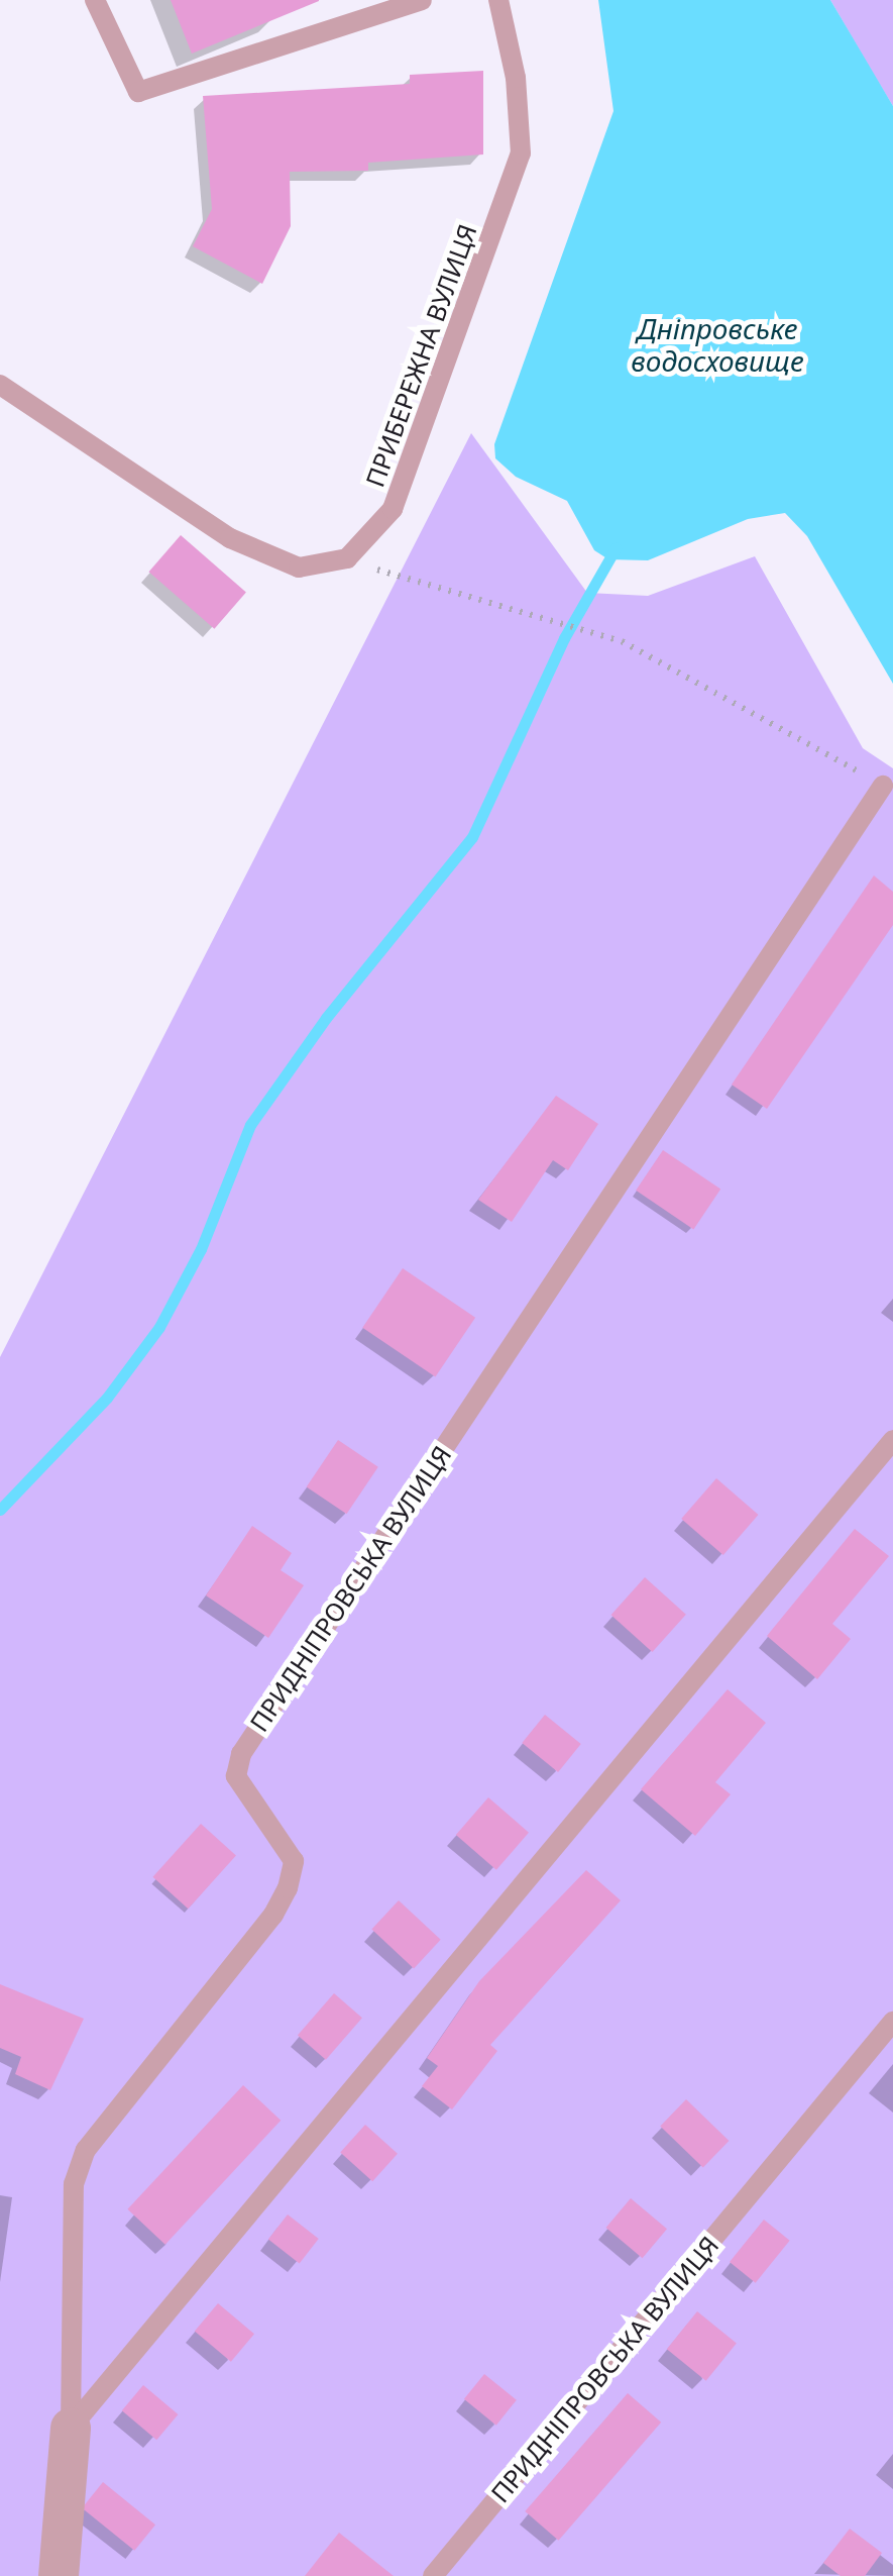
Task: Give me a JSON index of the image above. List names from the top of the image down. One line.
{"streets":{"street":["ПРИДНІПРОВСЬКА ВУЛИЦЯ"],"lane":["ПРИБЕРЕЖНА ВУЛИЦЯ"]},"water":["Дніпровське водосховище"]}
